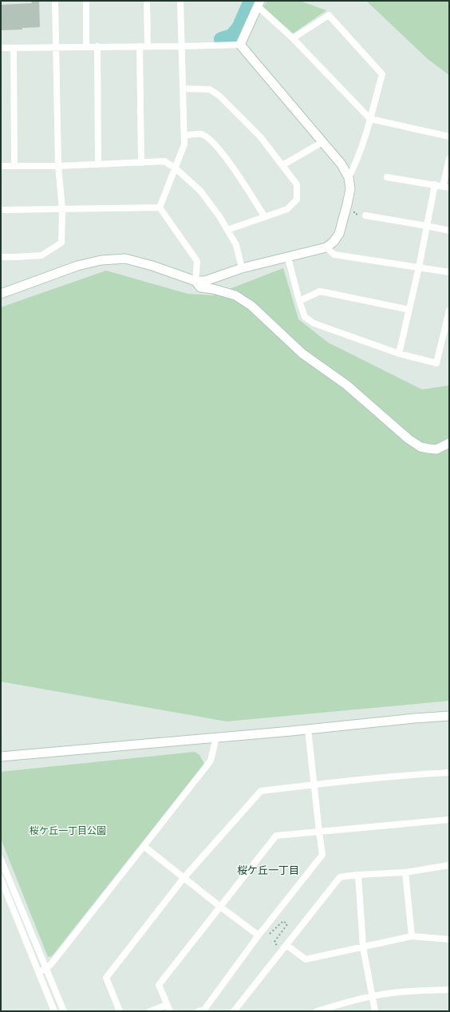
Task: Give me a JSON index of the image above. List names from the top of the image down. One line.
{"districts":["桜ケ丘一丁目"],"parks":["桜ケ丘一丁目公園"]}
